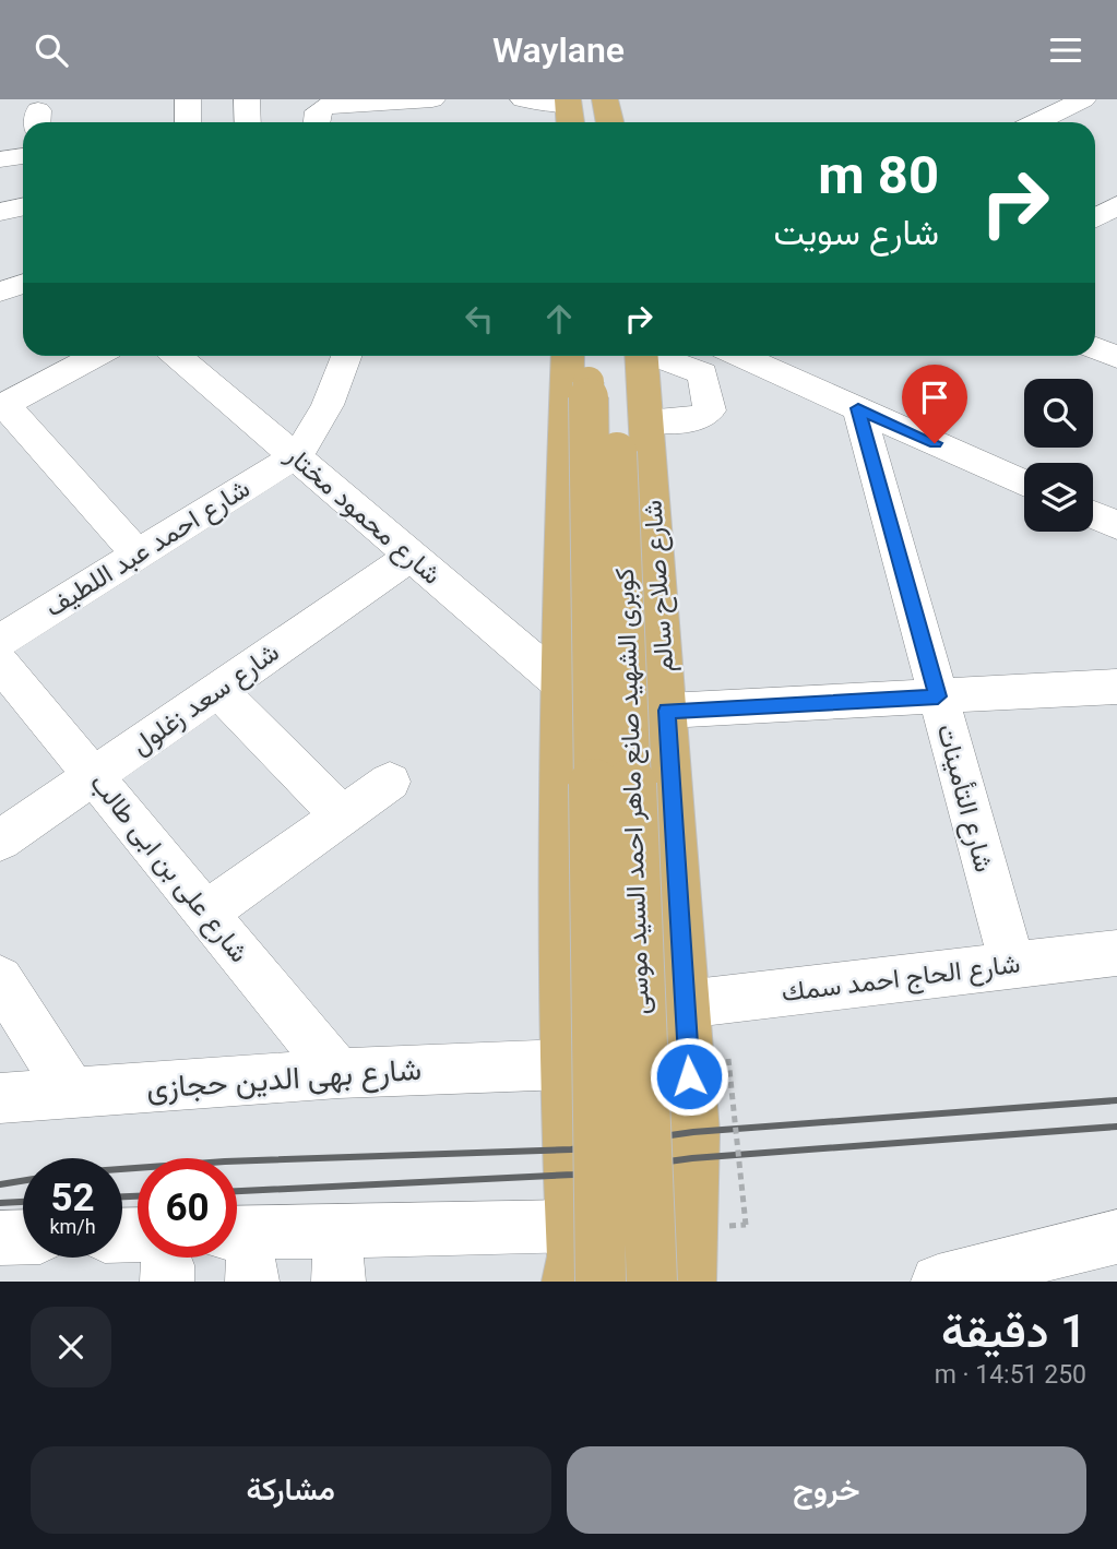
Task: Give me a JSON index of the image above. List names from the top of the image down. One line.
{"streets":{"main road":["شارع صلاح سالم","كوبرى الشهيد صانع ماهر احمد السيد موسى"],"street":["شارع محمود مختار","شارع احمد عبد اللطيف","شارع سعد زغلول","شارع التأمينات","شارع على بن ابى طالب","شارع الحاج احمد سمك","شارع بهى الدين حجازى"]},"crossings":[["شارع محمود مختار","شارع احمد عبد اللطيف"],["شارع محمود مختار","شارع سعد زغلول"],["شارع صلاح سالم","كوبرى الشهيد صانع ماهر احمد السيد موسى"],["شارع صلاح سالم","شارع الحاج احمد سمك"],["شارع سعد زغلول","شارع على بن ابى طالب"],["شارع التأمينات","شارع الحاج احمد سمك"],["شارع على بن ابى طالب","شارع بهى الدين حجازى"]],"page":{"header":"Waylane","turn":["80 m","شارع سويت"],"speed":"52 km/h","limit":"60","heading":["1 دقيقة","250 m · 14:51"],"buttons":["خروج","مشاركة"]}}
